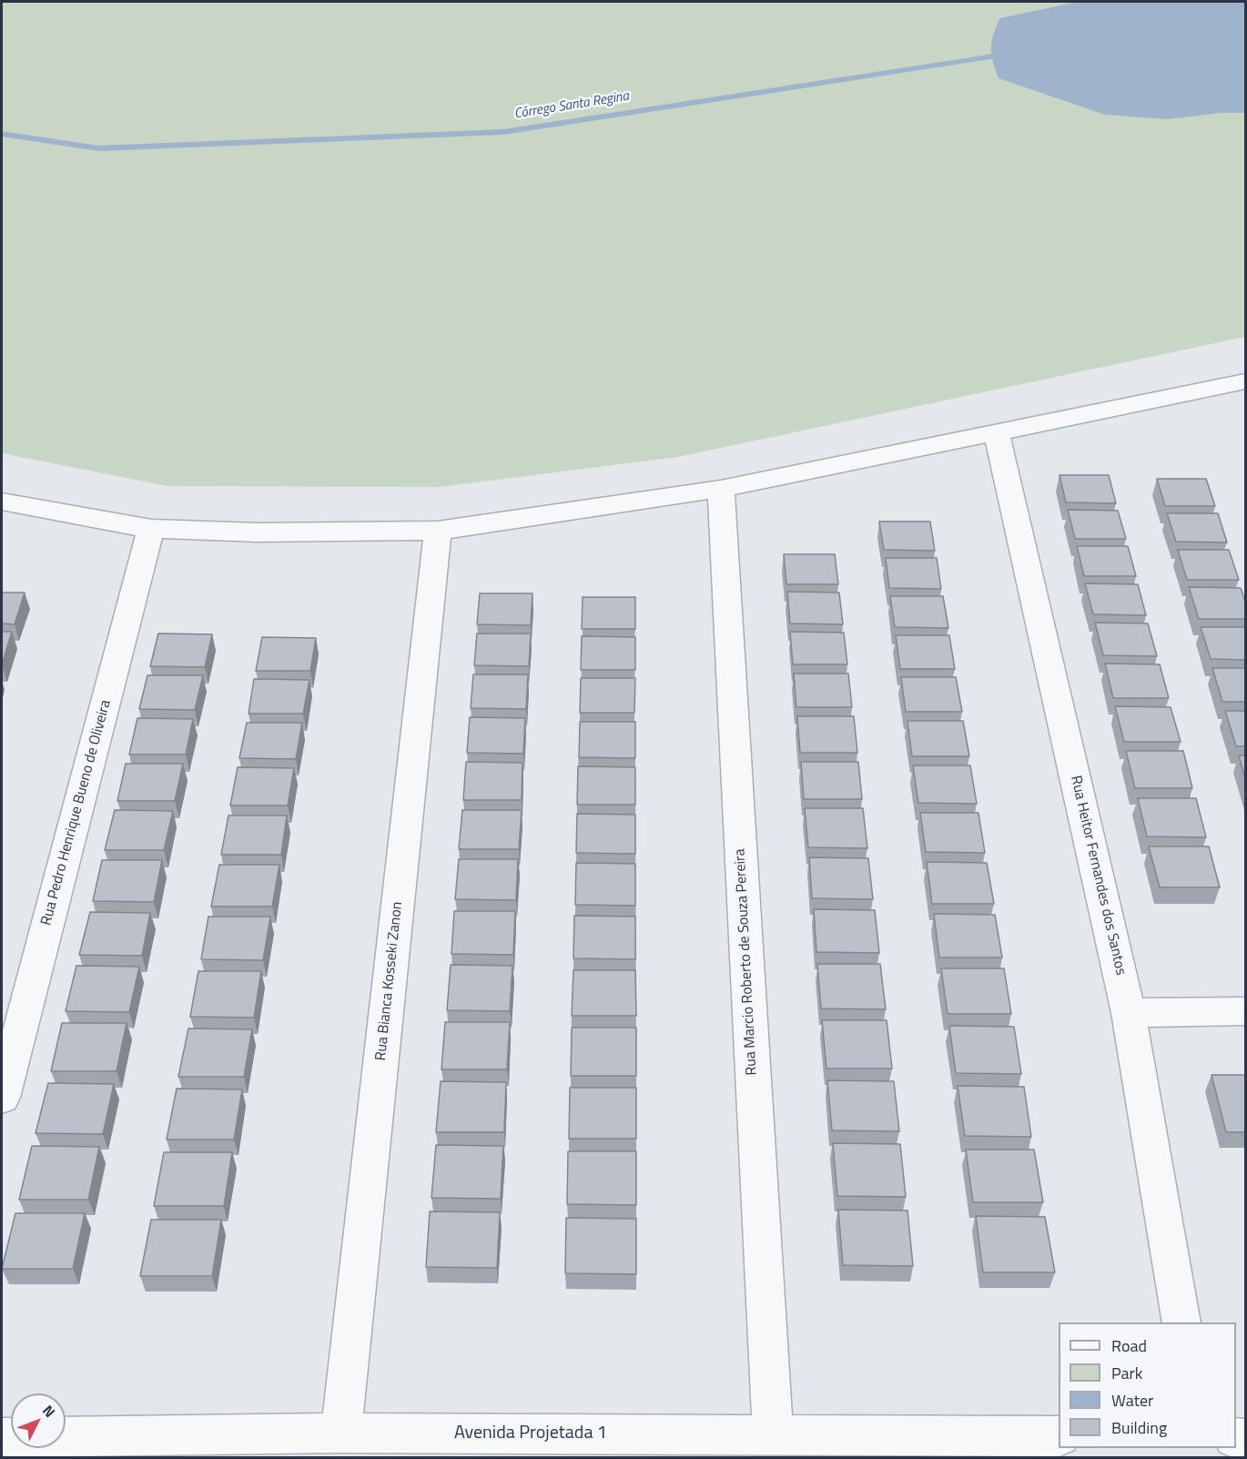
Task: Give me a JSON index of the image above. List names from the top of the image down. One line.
{"streets":{"street":["Rua Pedro Henrique Bueno de Oliveira","Rua Heitor Fernandes dos Santos","Rua Marcio Roberto de Souza Pereira","Rua Bianca Kosseki Zanon","Avenida Projetada 1"]},"crossings":[["Rua Marcio Roberto de Souza Pereira","Avenida Projetada 1"],["Rua Bianca Kosseki Zanon","Avenida Projetada 1"]],"water":["Córrego Santa Regina"],"legend":["Road","Park","Water","Building"],"north":"top right"}
